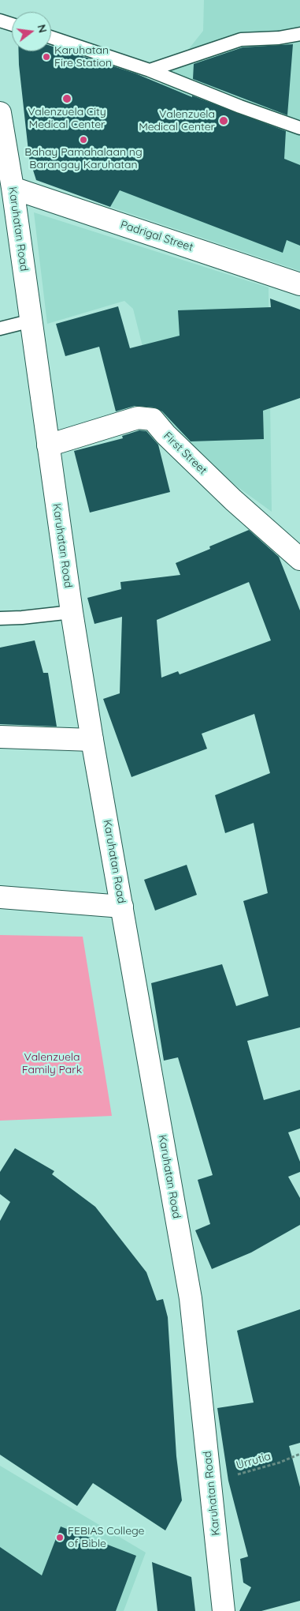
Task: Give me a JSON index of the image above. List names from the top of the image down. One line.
{"streets":{"main road":["Karuhatan Road","Padrigal Street","First Street"],"path":["Urrutia"]},"crossings":[["Karuhatan Road","Padrigal Street"],["Karuhatan Road","First Street"],["Karuhatan Road","Urrutia"]],"parks":["Valenzuela Family Park"],"places":["Karuhatan Fire Station","Valenzuela City Medical Center","Valenzuela Medical Center","Bahay Pamahalaan ng Barangay Karuhatan","FEBIAS College of Bible"],"north":"right"}
